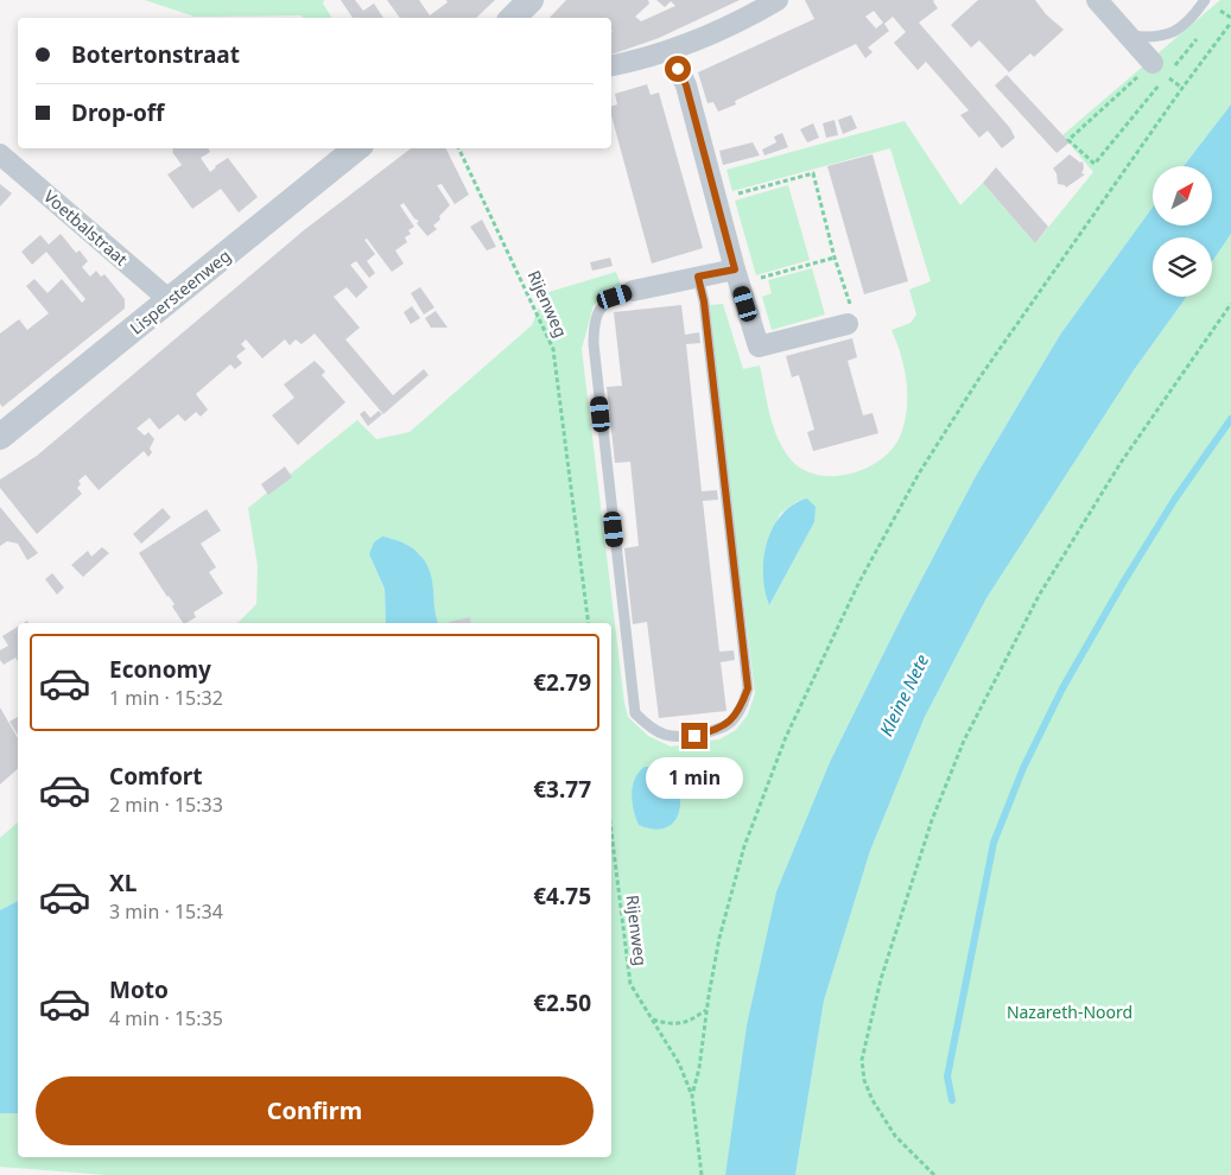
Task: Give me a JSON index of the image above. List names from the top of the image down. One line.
{"streets":{"street":["Voetbalstraat","Lispersteenweg"],"path":["Rijenweg"]},"crossings":[["Voetbalstraat","Lispersteenweg"]],"water":["Kleine Nete"],"parks":["Nazareth-Noord"],"north":"top right","page":{"banner":["Botertonstraat","Drop-off"],"list":[{"name":"Economy","note":"1 min · 15:32","value":"€2.79"},{"name":"Comfort","note":"2 min · 15:33","value":"€3.77"},{"name":"XL","note":"3 min · 15:34","value":"€4.75"},{"name":"Moto","note":"4 min · 15:35","value":"€2.50"}],"bubble":"1 min","buttons":"Confirm"}}
